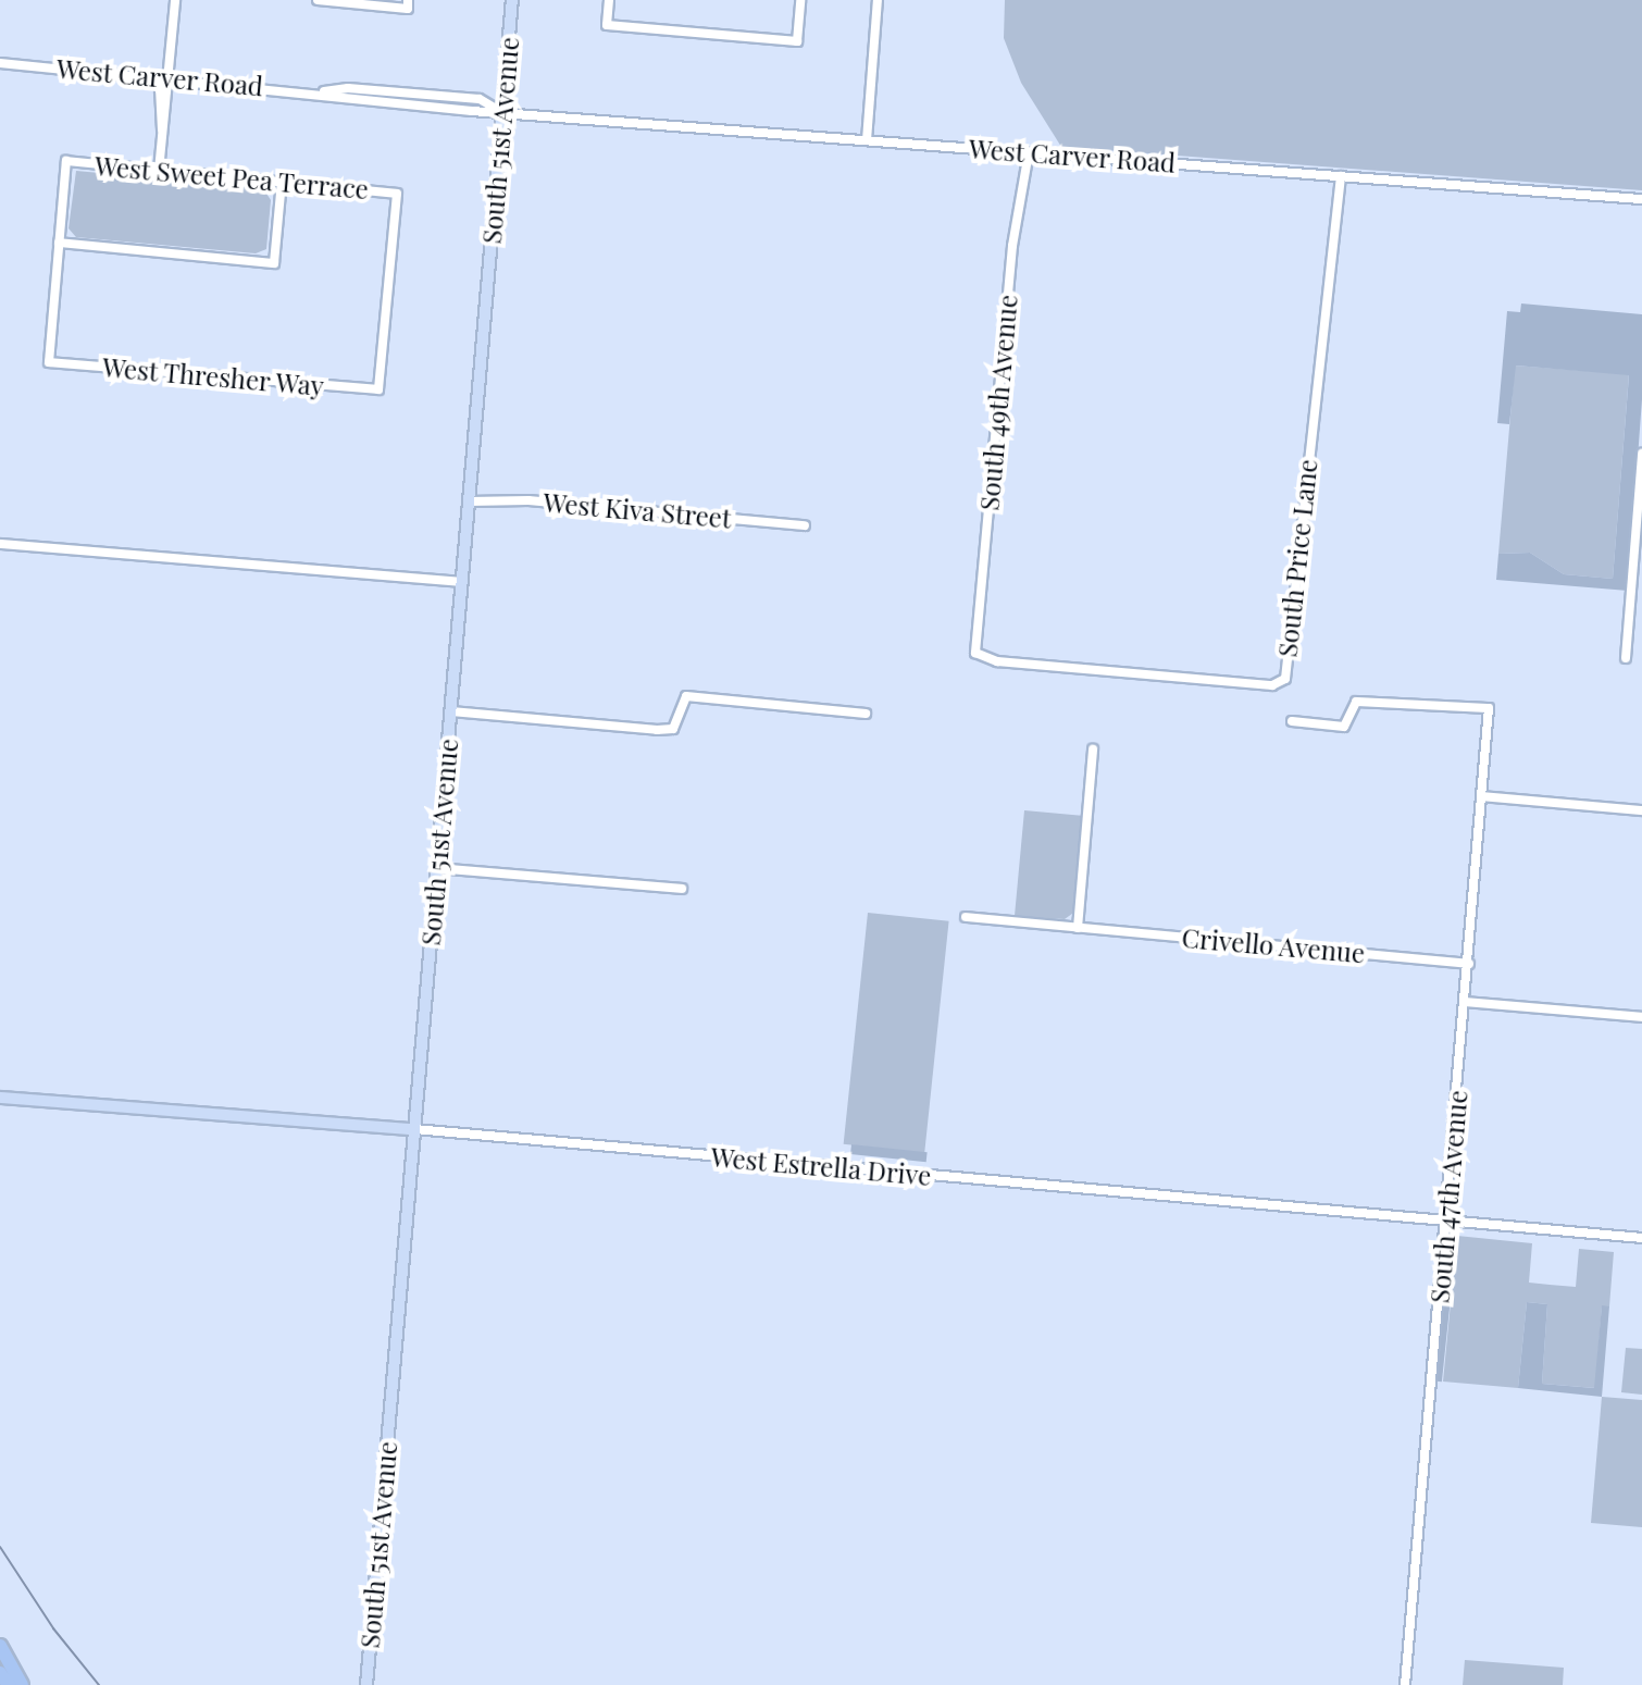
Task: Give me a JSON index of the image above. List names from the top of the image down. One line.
{"streets":{"main road":["South 51st Avenue","West Estrella Drive"],"street":["West Carver Road","West Sweet Pea Terrace","West Thresher Way","South 49th Avenue","West Kiva Street","South Price Lane","Crivello Avenue","South 47th Avenue"]},"crossings":[["West Carver Road","South 51st Avenue"],["West Carver Road","South 49th Avenue"],["West Carver Road","South Price Lane"],["South 51st Avenue","West Kiva Street"],["South 51st Avenue","West Estrella Drive"],["West Sweet Pea Terrace","West Thresher Way"],["South 49th Avenue","South Price Lane"],["Crivello Avenue","South 47th Avenue"],["West Estrella Drive","South 47th Avenue"]]}
